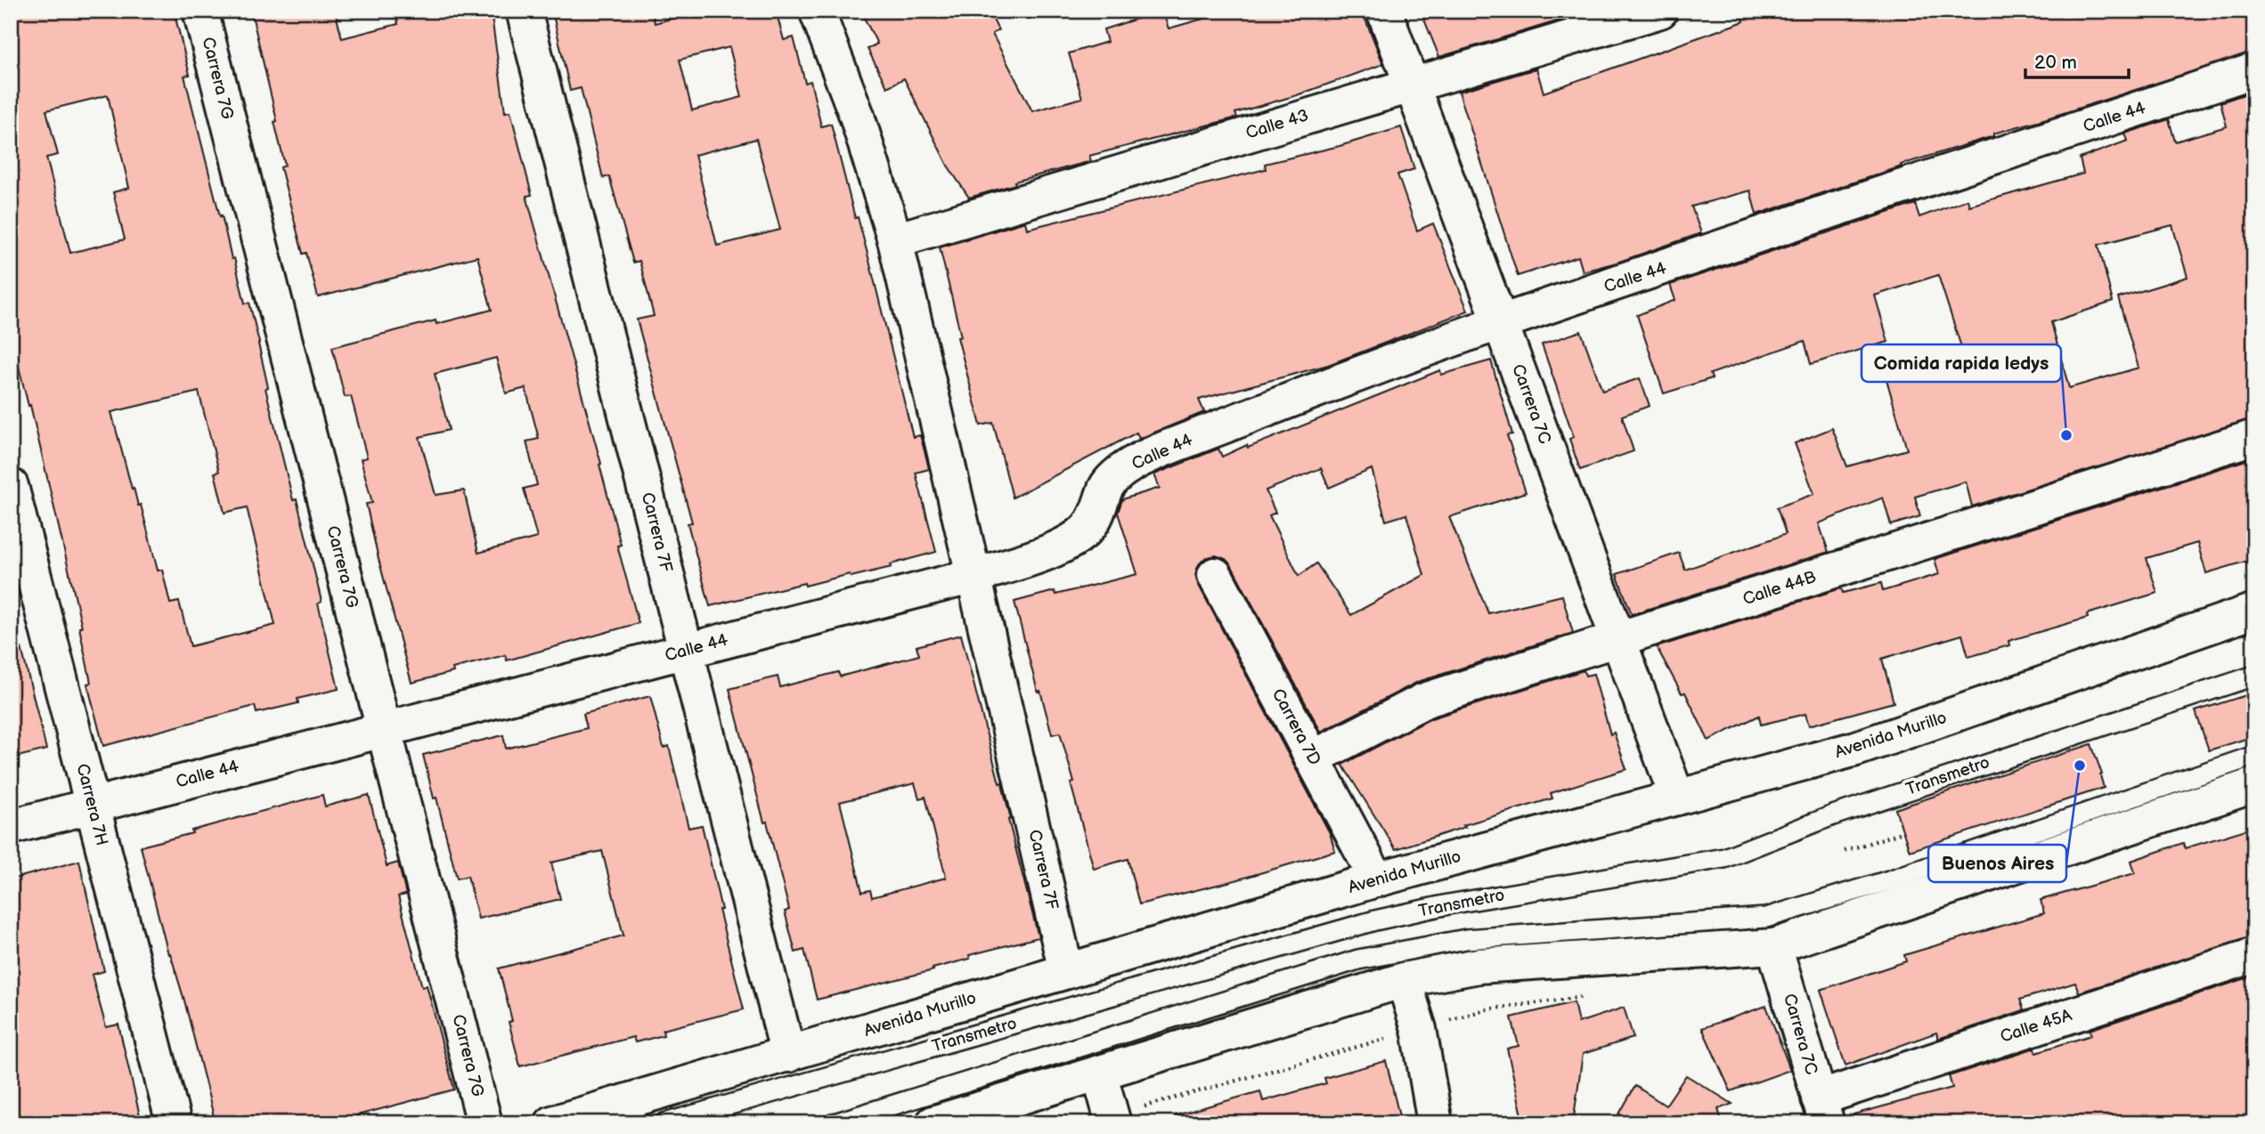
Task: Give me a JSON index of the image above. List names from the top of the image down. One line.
{"streets":{"street":["Carrera 7G","Calle 44","Calle 43","Carrera 7C","Carrera 7F","Calle 44B","Carrera 7D","Avenida Murillo","Carrera 7H","Calle 45A"],"lane":["Transmetro"]},"crossings":[["Carrera 7G","Calle 44"],["Calle 44","Carrera 7C"],["Calle 44","Carrera 7F"],["Calle 44","Carrera 7H"],["Calle 43","Carrera 7C"],["Calle 43","Carrera 7F"],["Carrera 7C","Calle 44B"],["Carrera 7C","Avenida Murillo"],["Carrera 7C","Calle 45A"],["Carrera 7F","Avenida Murillo"],["Calle 44B","Carrera 7D"],["Carrera 7D","Avenida Murillo"]],"places":["Comida rapida ledys","Buenos Aires"],"scale_bar":"20 m"}
